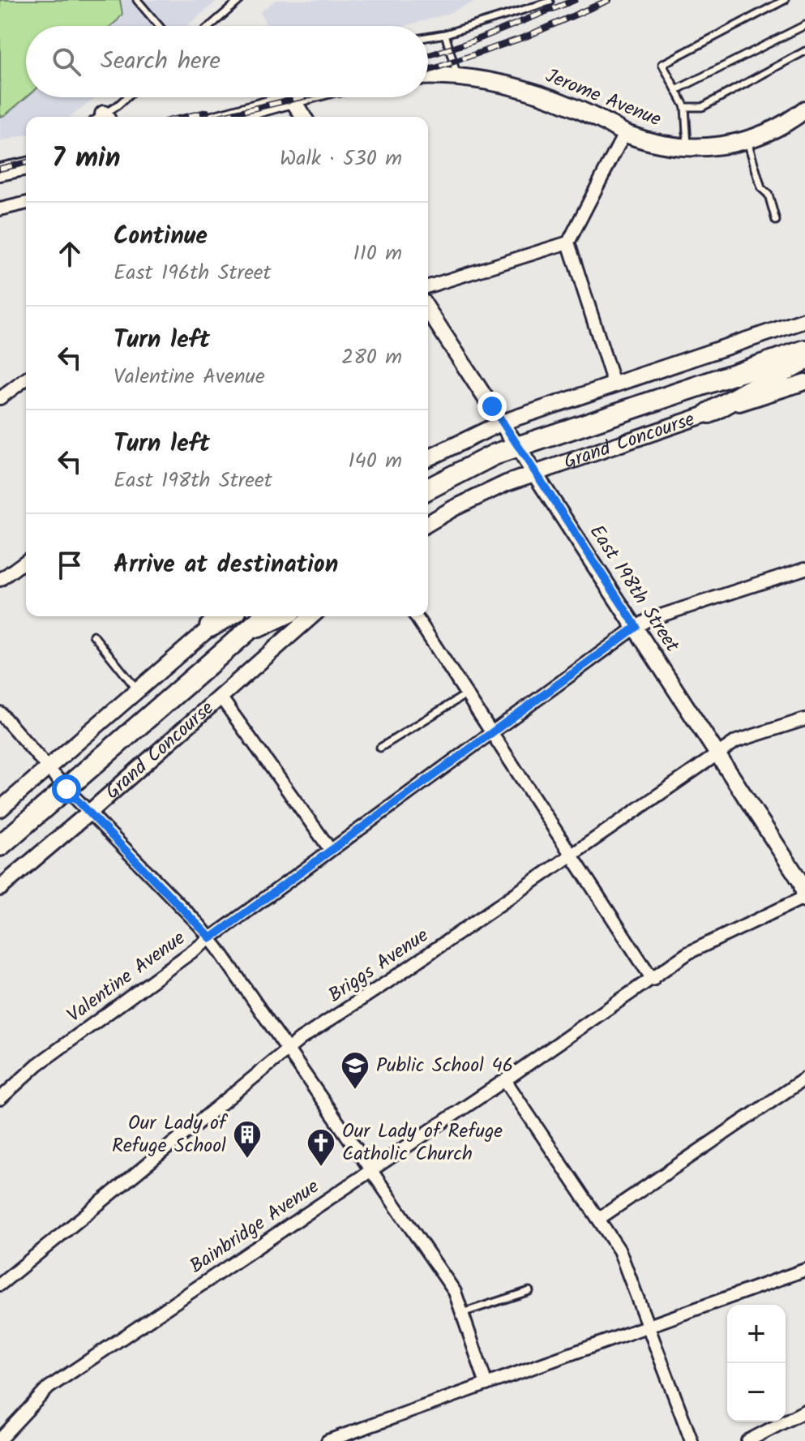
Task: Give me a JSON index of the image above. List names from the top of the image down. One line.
{"streets":{"main road":["Jerome Avenue","Grand Concourse"],"street":["East 198th Street","Briggs Avenue","Valentine Avenue","Bainbridge Avenue"]},"crossings":[["Grand Concourse","East 198th Street"],["East 198th Street","Briggs Avenue"],["East 198th Street","Valentine Avenue"],["East 198th Street","Bainbridge Avenue"]],"places":{"school or university":["Public School 46"],"building":["Our Lady of Refuge School"],"church":["Our Lady of Refuge Catholic Church"]},"page":{"search":"Search here","heading":["7 min","Walk · 530 m"],"list":[["Continue","East 196th Street","110 m"],["Turn left","Valentine Avenue","280 m"],["Turn left","East 198th Street","140 m"],"Arrive at destination"],"map_buttons":["+","−"]}}
